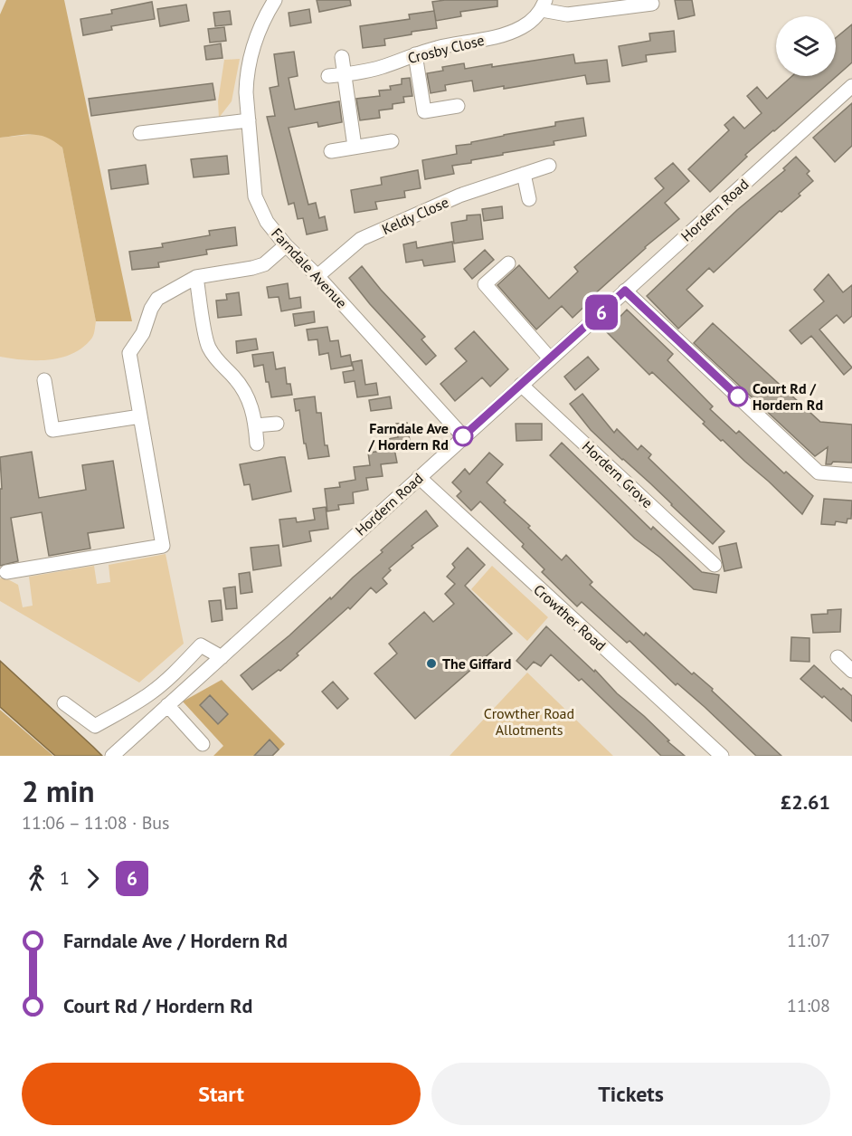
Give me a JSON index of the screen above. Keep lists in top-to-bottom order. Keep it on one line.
{"streets":{"street":["Crosby Close","Hordern Road","Keldy Close","Farndale Avenue","Hordern Grove","Crowther Road"]},"crossings":[["Hordern Road","Farndale Avenue"],["Hordern Road","Hordern Grove"],["Hordern Road","Crowther Road"],["Keldy Close","Farndale Avenue"]],"parks":["Crowther Road Allotments"],"places":["Court Rd / Hordern Rd","Farndale Ave / Hordern Rd","The Giffard"],"lines":["bus line 6"],"page":{"on_map":"6","heading":["2 min","11:06 – 11:08 · Bus","£2.61"],"legs":["1","6"],"list":[{"name":"Farndale Ave / Hordern Rd","value":"11:07"},{"name":"Court Rd / Hordern Rd","value":"11:08"}],"buttons":["Start","Tickets"]}}
